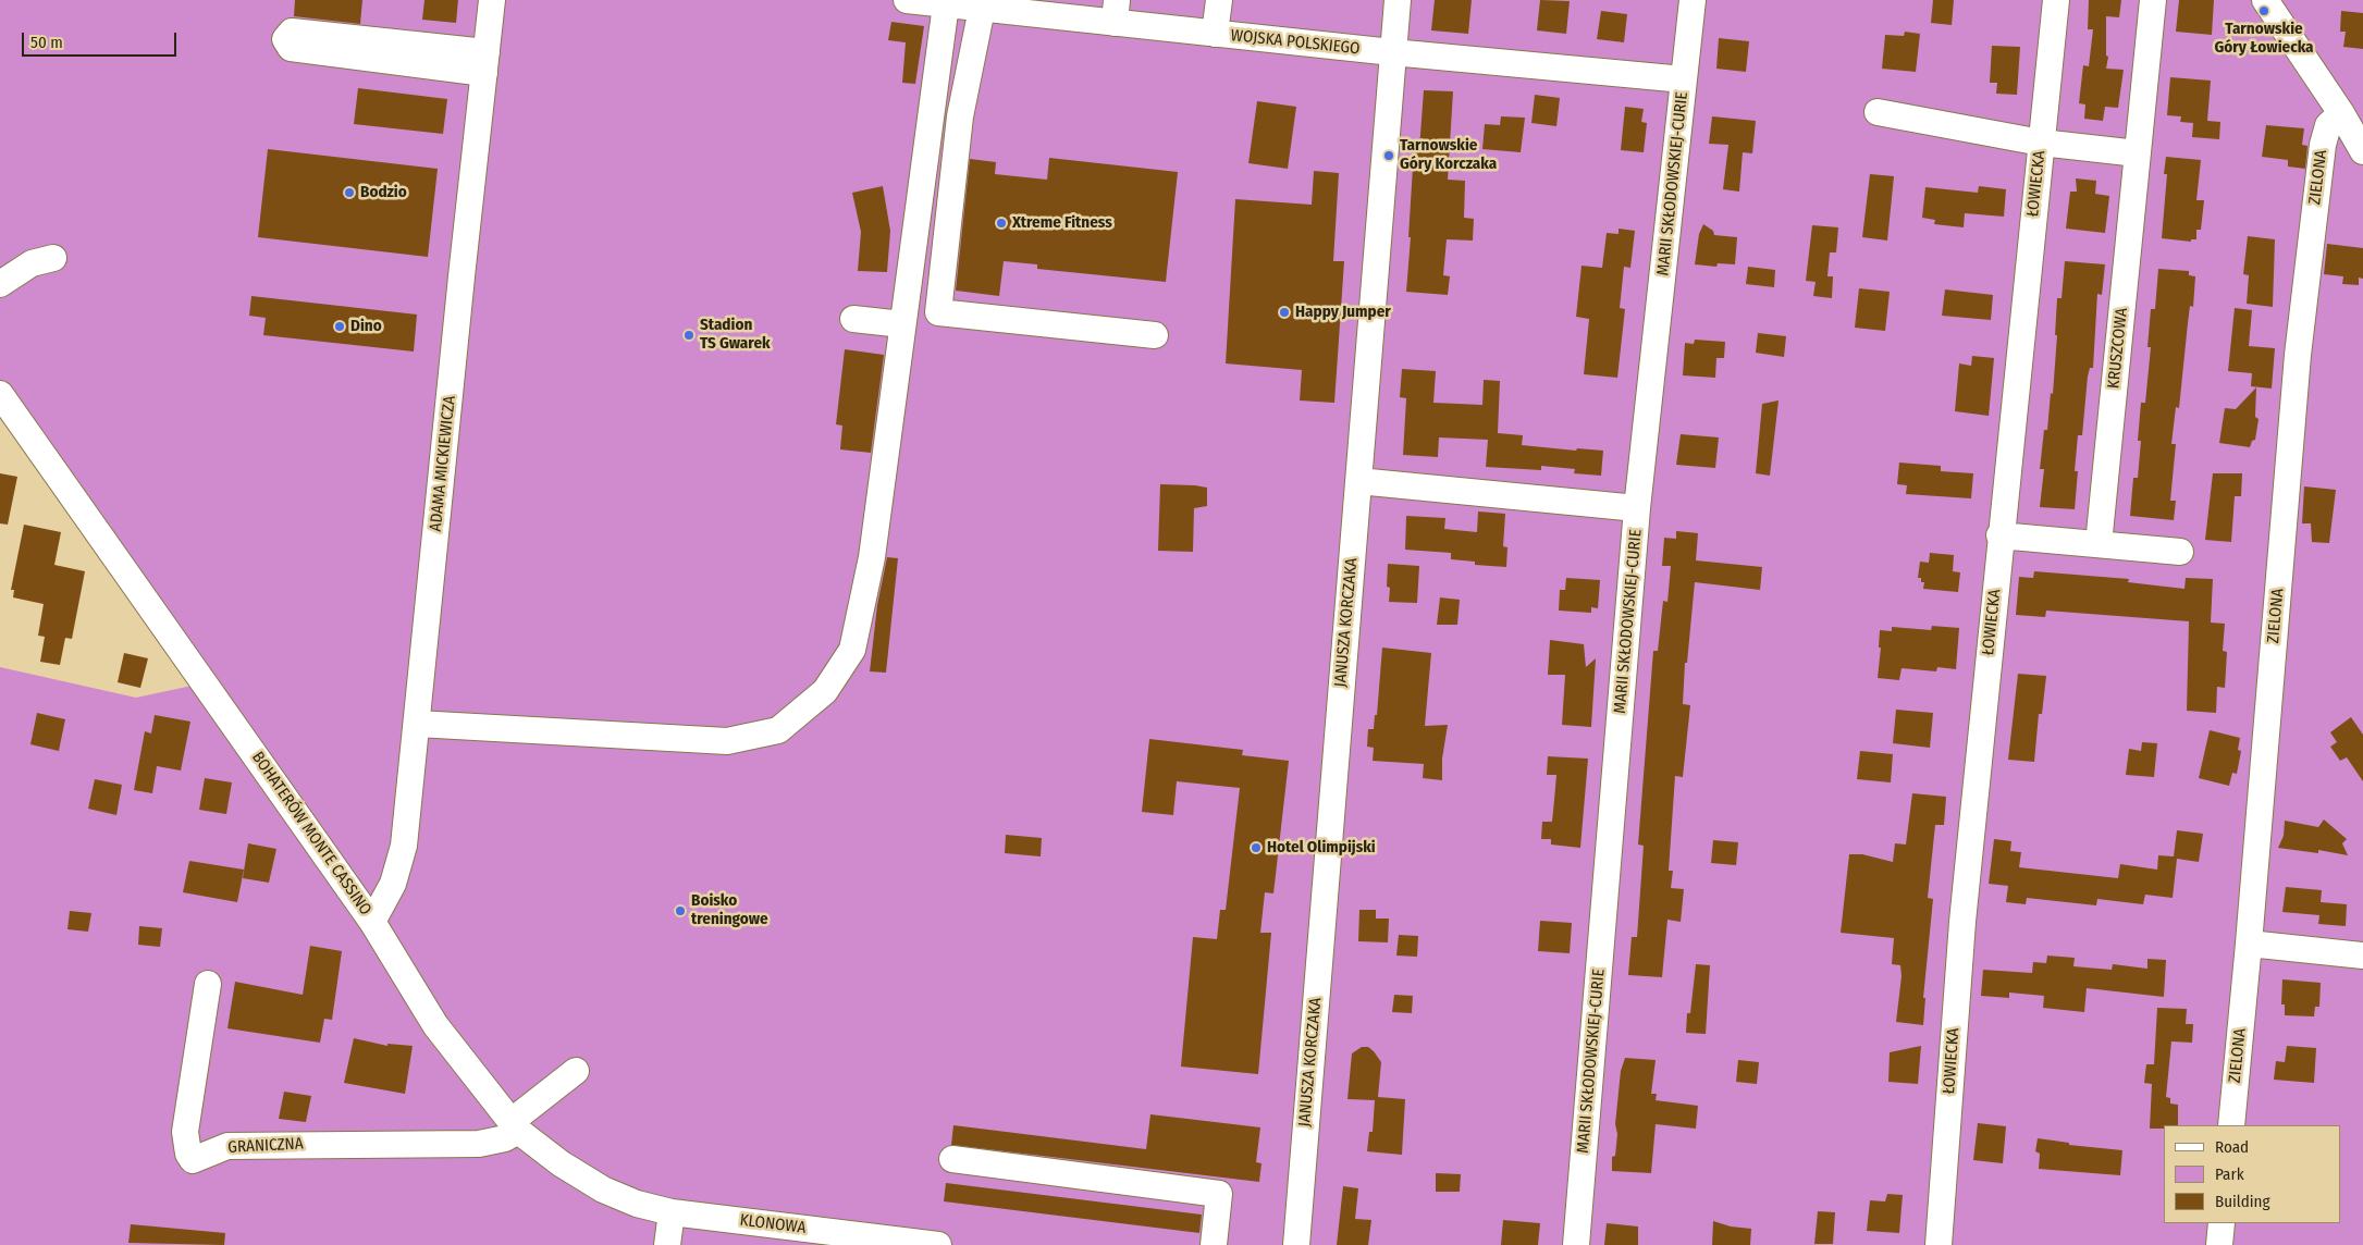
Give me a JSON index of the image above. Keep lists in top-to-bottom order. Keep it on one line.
{"streets":{"street":["WOJSKA POLSKIEGO","ZIELONA","MARII SKŁODOWSKIEJ-CURIE","ŁOWIECKA","KRUSZCOWA","ADAMA MICKIEWICZA","JANUSZA KORCZAKA","BOHATERÓW MONTE CASSINO","GRANICZNA","KLONOWA"]},"crossings":[["WOJSKA POLSKIEGO","MARII SKŁODOWSKIEJ-CURIE"],["WOJSKA POLSKIEGO","JANUSZA KORCZAKA"],["ADAMA MICKIEWICZA","BOHATERÓW MONTE CASSINO"],["BOHATERÓW MONTE CASSINO","GRANICZNA"],["BOHATERÓW MONTE CASSINO","KLONOWA"]],"places":["Tarnowskie Góry Łowiecka","Tarnowskie Góry Korczaka","Bodzio","Xtreme Fitness","Happy Jumper","Dino","Stadion TS Gwarek","Hotel Olimpijski","Boisko treningowe"],"legend":["Road","Park","Building"],"scale_bar":"50 m"}
